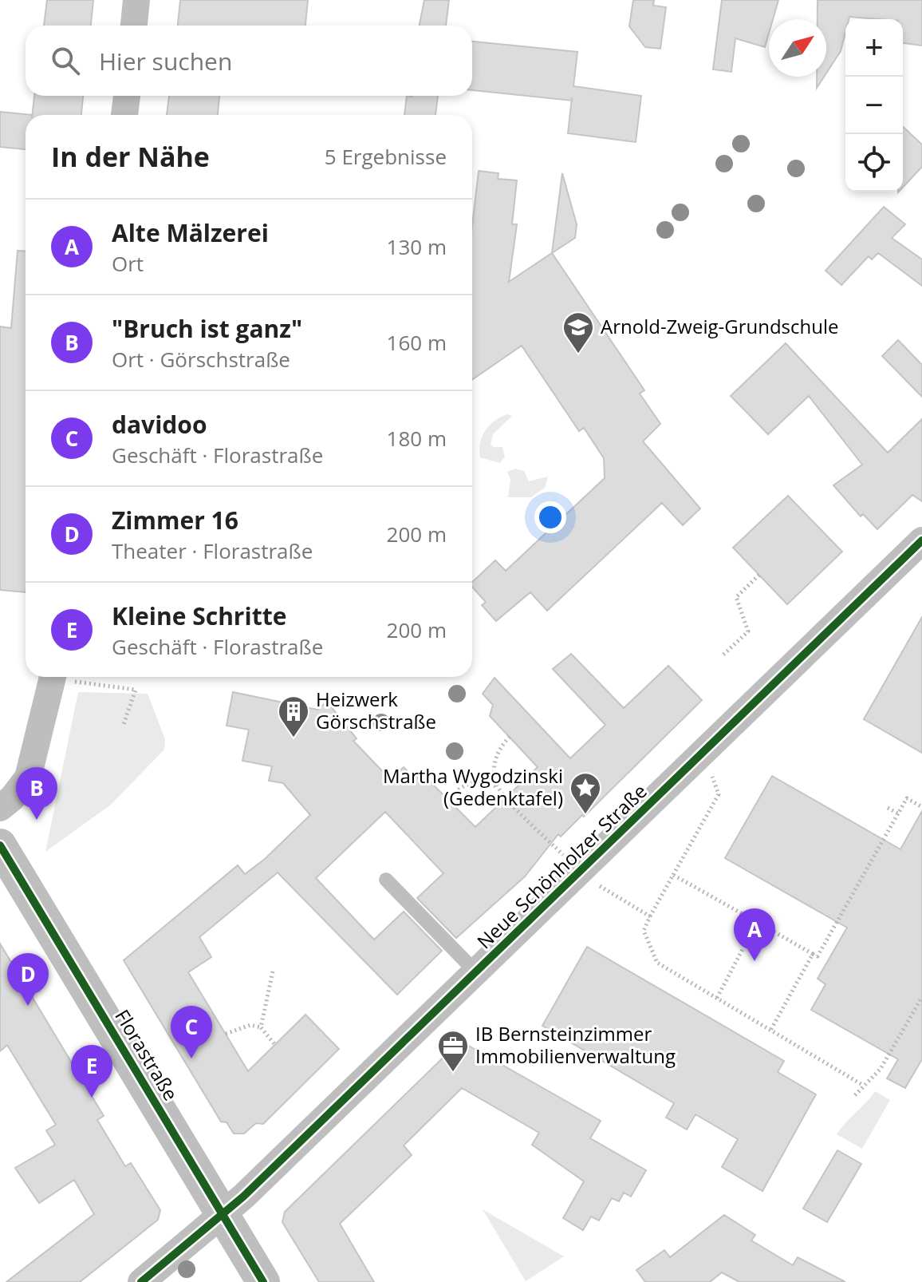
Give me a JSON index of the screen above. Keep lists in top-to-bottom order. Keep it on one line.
{"streets":{"street":["Neue Schönholzer Straße","Florastraße"]},"crossings":[["Neue Schönholzer Straße","Florastraße"]],"places":{"school or university":["Arnold-Zweig-Grundschule"],"building":["Heizwerk Görschstraße"],"place":["Martha Wygodzinski (Gedenktafel)"],"office":["IB Bernsteinzimmer Immobilienverwaltung"]},"north":"top right","page":{"map_buttons":["+","−"],"search":"Hier suchen","heading":["In der Nähe","5 Ergebnisse"],"list":[{"mark":"A","name":"Alte Mälzerei","note":"Ort","value":"130 m"},{"mark":"B","name":"\"Bruch ist ganz\"","note":"Ort · Görschstraße","value":"160 m"},{"mark":"C","name":"davidoo","note":"Geschäft · Florastraße","value":"180 m"},{"mark":"D","name":"Zimmer 16","note":"Theater · Florastraße","value":"200 m"},{"mark":"E","name":"Kleine Schritte","note":"Geschäft · Florastraße","value":"200 m"}],"pins":["B","A","D","C","E"]}}
